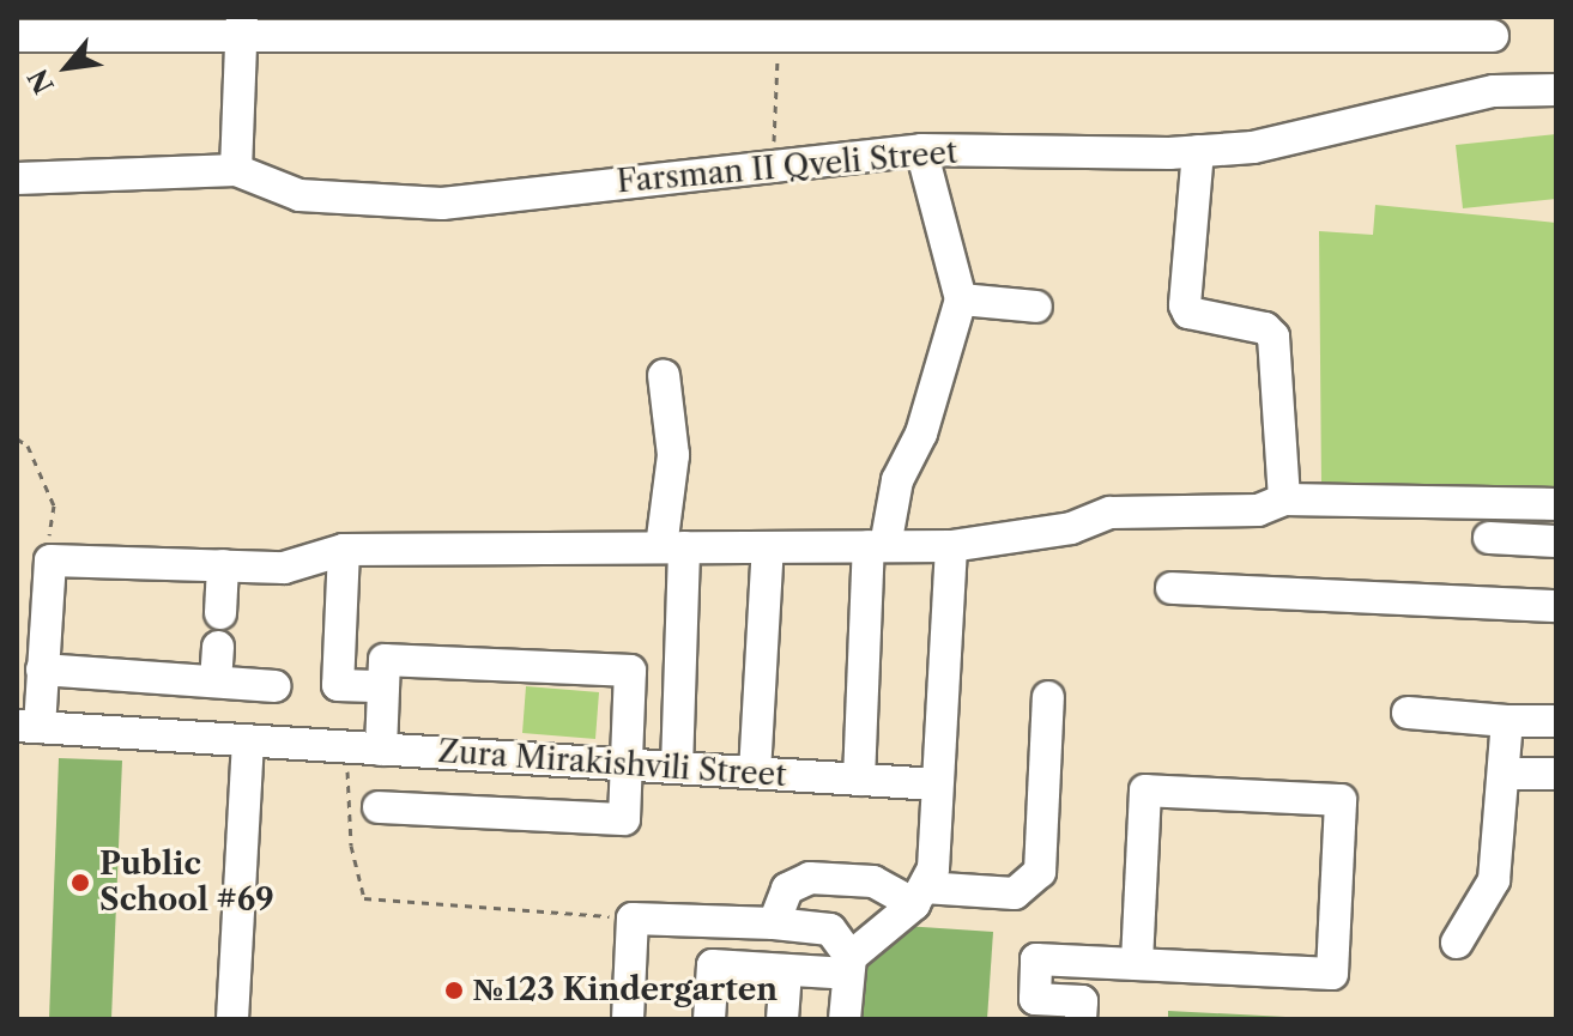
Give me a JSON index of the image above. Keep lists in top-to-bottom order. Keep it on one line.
{"streets":{"street":["Farsman II Qveli Street","Zura Mirakishvili Street"]},"places":["Public School #69","№123 Kindergarten"],"north":"bottom left"}
